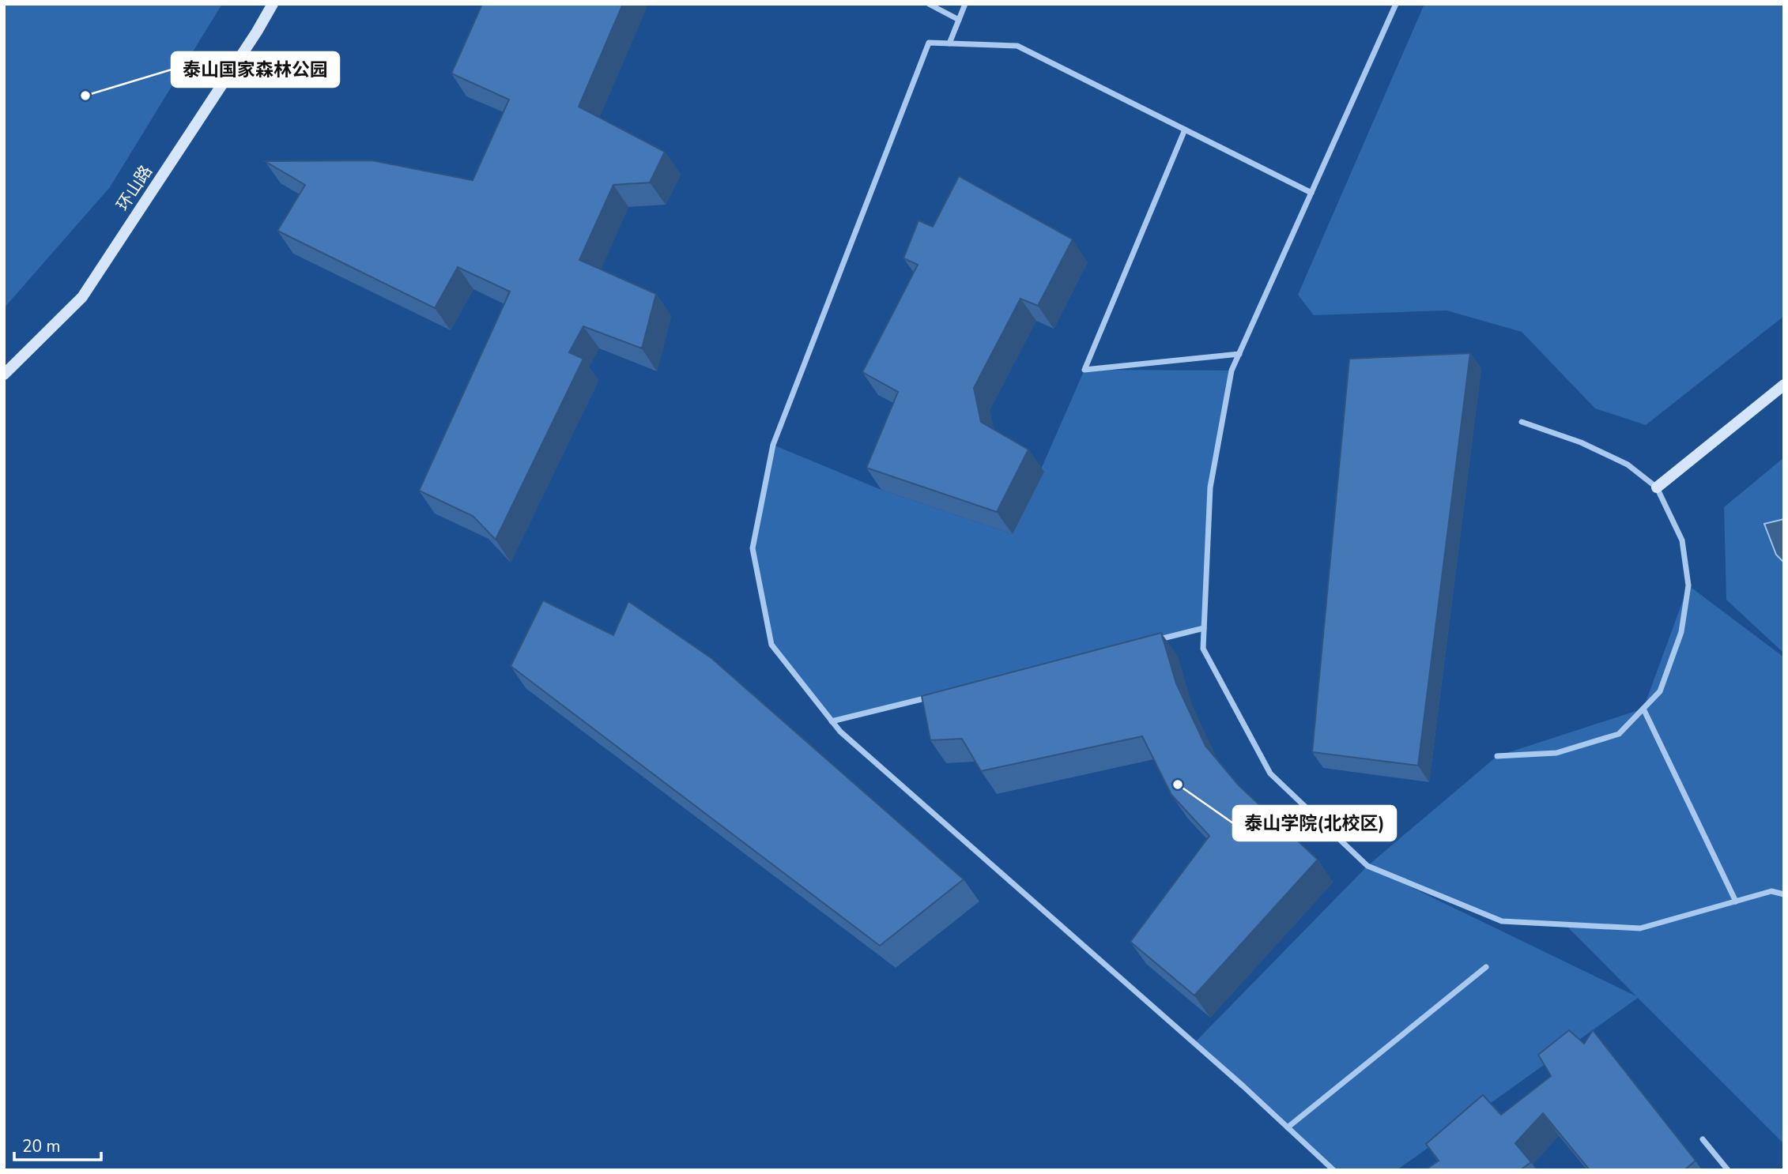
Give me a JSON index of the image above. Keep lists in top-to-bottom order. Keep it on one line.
{"streets":{"main road":["环山路"]},"places":["泰山国家森林公园","泰山学院(北校区)"],"scale_bar":"20 m"}
